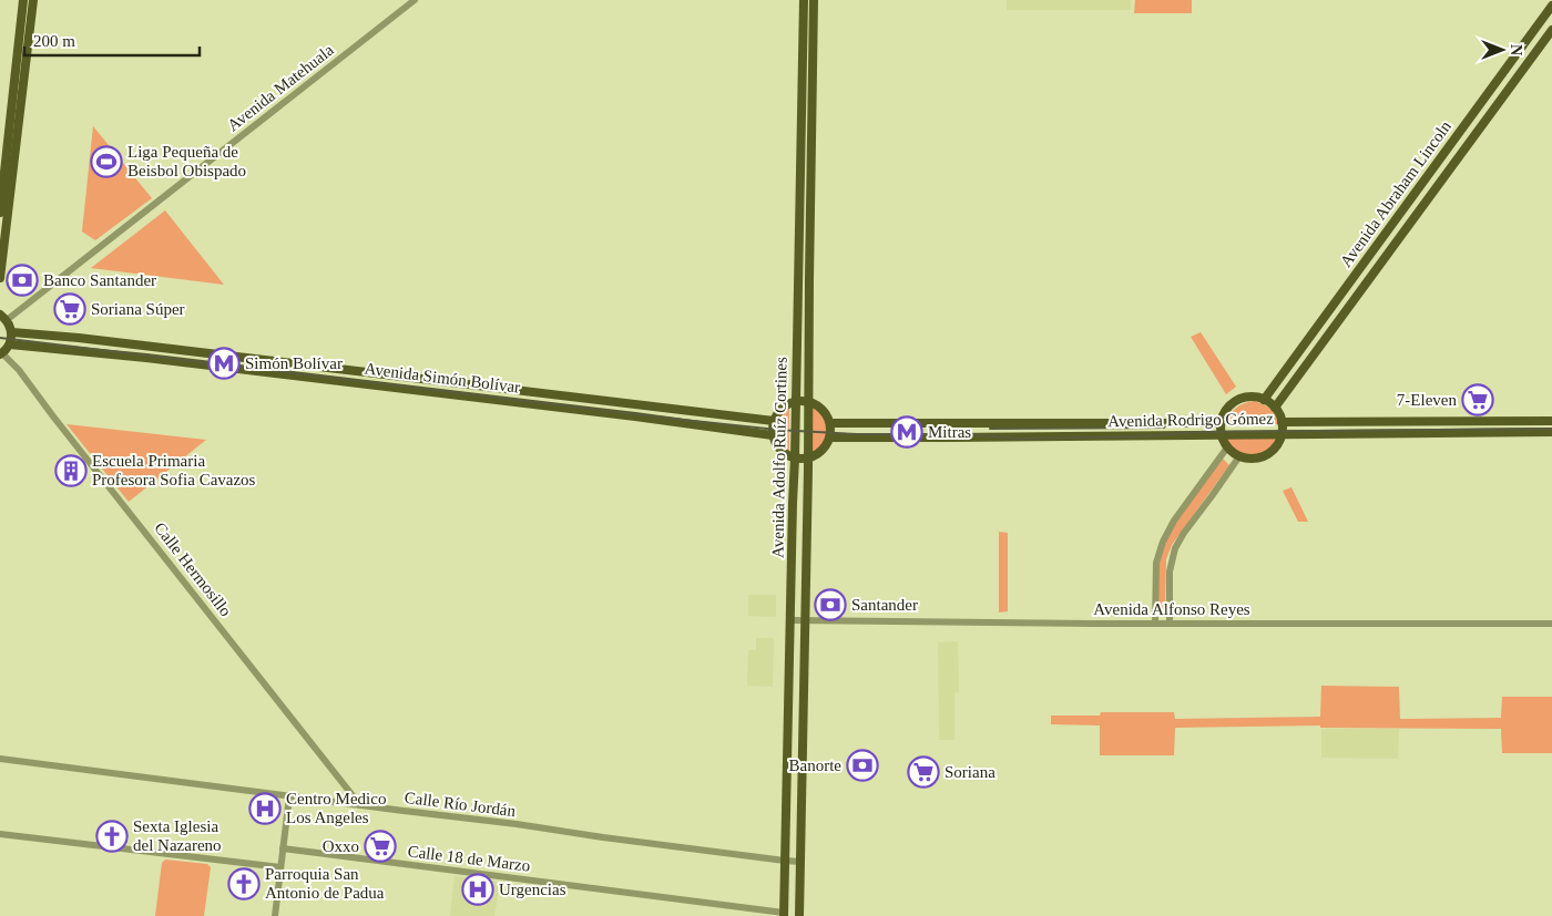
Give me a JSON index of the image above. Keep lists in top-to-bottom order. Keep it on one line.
{"streets":{"main road":["Avenida Abraham Lincoln","Avenida Simón Bolívar","Avenida Rodrigo Gómez","Avenida Adolfo Ruíz Cortines"],"street":["Avenida Matehuala","Calle Hermosillo","Avenida Alfonso Reyes","Calle Río Jordán","Calle 18 de Marzo"]},"crossings":[["Avenida Adolfo Ruíz Cortines","Avenida Alfonso Reyes"],["Avenida Adolfo Ruíz Cortines","Calle Río Jordán"],["Avenida Adolfo Ruíz Cortines","Calle 18 de Marzo"],["Calle Hermosillo","Calle Río Jordán"]],"places":{"sports":["Liga Pequeña de Beisbol Obispado"],"bank":["Banco Santander","Santander","Banorte"],"supermarket":["Soriana Súper","7-Eleven","Soriana","Oxxo"],"metro station":["Simón Bolívar","Mitras"],"building":["Escuela Primaria Profesora Sofia Cavazos"],"hospital":["Centro Medico Los Angeles","Urgencias"],"church":["Sexta Iglesia del Nazareno","Parroquia San Antonio de Padua"]},"scale_bar":"200 m","north":"right"}
